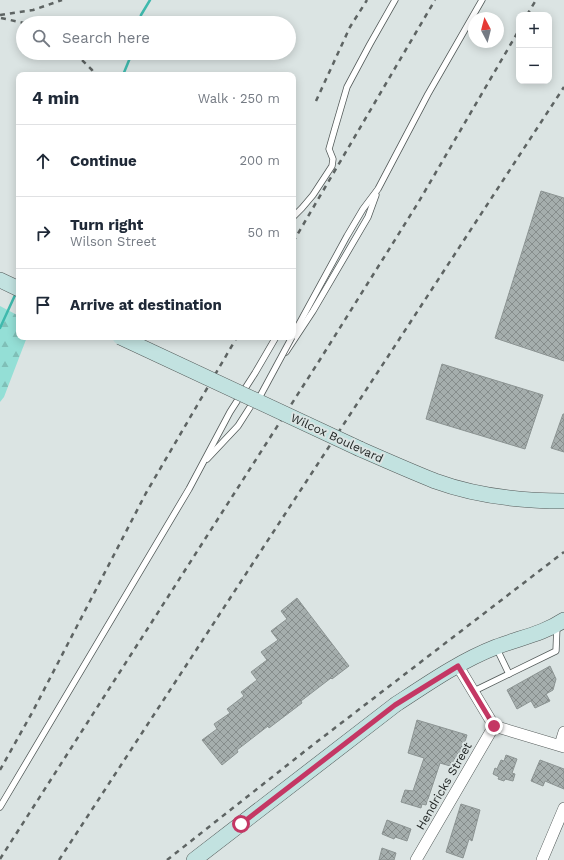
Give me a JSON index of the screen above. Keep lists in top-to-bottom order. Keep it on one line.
{"streets":{"main road":["Wilcox Boulevard"],"street":["Hendricks Street"]},"north":"top","page":{"map_buttons":["+","−"],"search":"Search here","heading":["4 min","Walk · 250 m"],"list":[["Continue","200 m"],["Turn right","Wilson Street","50 m"],"Arrive at destination"]}}
